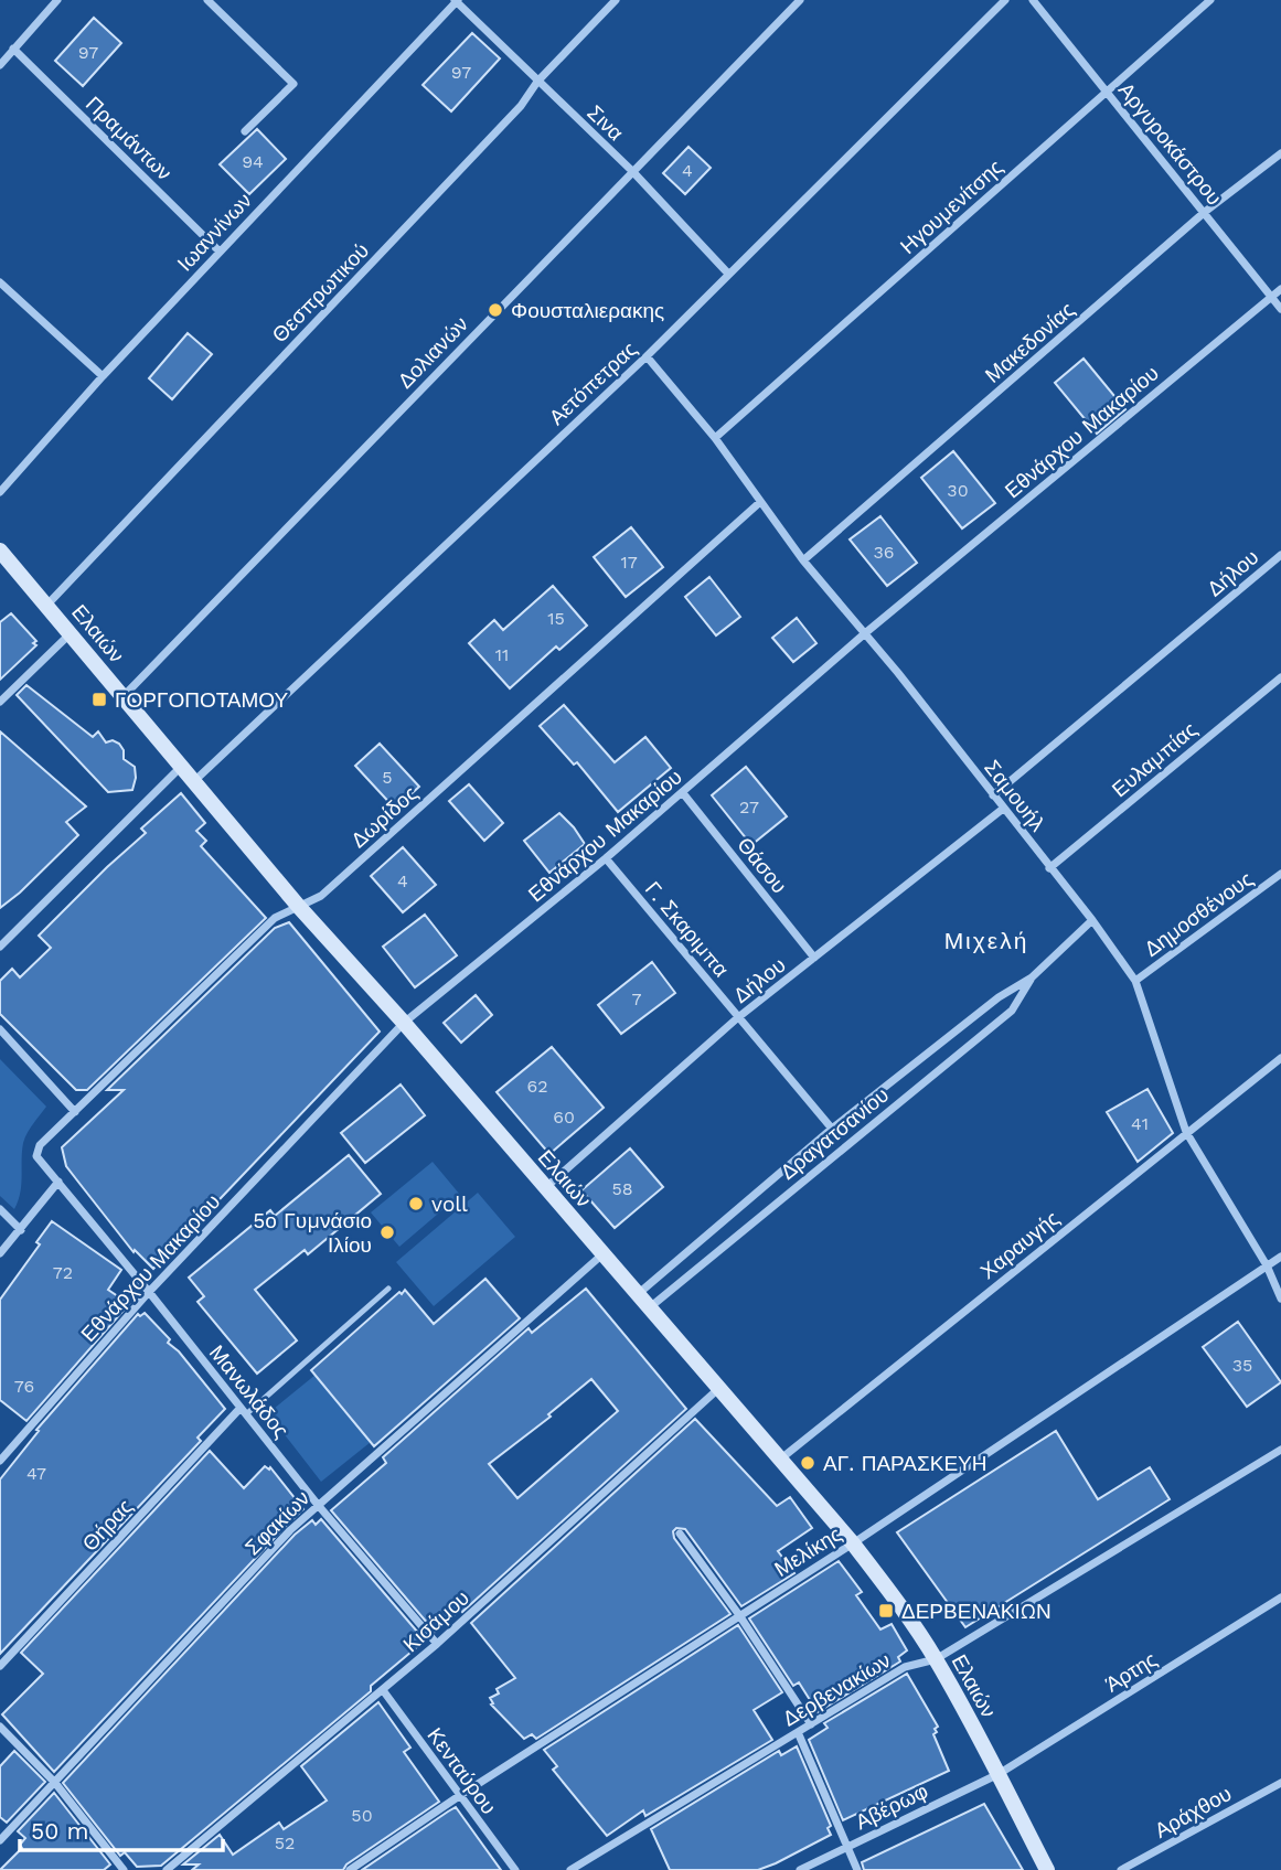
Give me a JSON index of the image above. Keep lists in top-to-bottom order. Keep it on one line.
{"streets":{"street":["Σινα","Πραμάντων","Αργυροκάστρου","Ηγουμενίτσης","Ιωαννίνων","Θεσπρωτικού","Μακεδονίας","Δολιανών","Αετόπετρας","Εθνάρχου Μακαρίου","Δήλου","Ελαιών","Ευλαμπίας","Σαμουήλ","Δωρίδος","Θάσου","Δημοσθένους","Γ. Σκαριμπα","Δραγατσανίου","Χαραυγής","Μανωλάδος","Σφακίων","Θήρας","Μελίκης","Κισάμου","Άρτης","Δερβενακίων","Κενταύρου","Αβέρωφ","Αράχθου"]},"crossings":[["Σινα","Ιωαννίνων"],["Σινα","Θεσπρωτικού"],["Σινα","Δολιανών"],["Σινα","Αετόπετρας"],["Πραμάντων","Ιωαννίνων"],["Αργυροκάστρου","Ηγουμενίτσης"],["Αργυροκάστρου","Μακεδονίας"],["Αργυροκάστρου","Εθνάρχου Μακαρίου"],["Ηγουμενίτσης","Σαμουήλ"],["Θεσπρωτικού","Ελαιών"],["Μακεδονίας","Σαμουήλ"],["Δολιανών","Ελαιών"],["Αετόπετρας","Ελαιών"],["Αετόπετρας","Σαμουήλ"],["Εθνάρχου Μακαρίου","Ελαιών"],["Εθνάρχου Μακαρίου","Σαμουήλ"],["Εθνάρχου Μακαρίου","Θάσου"],["Εθνάρχου Μακαρίου","Γ. Σκαριμπα"],["Εθνάρχου Μακαρίου","Μανωλάδος"],["Δήλου","Ελαιών"],["Δήλου","Σαμουήλ"],["Δήλου","Θάσου"],["Δήλου","Γ. Σκαριμπα"],["Ελαιών","Δωρίδος"],["Ελαιών","Δραγατσανίου"],["Ελαιών","Χαραυγής"],["Ελαιών","Σφακίων"],["Ελαιών","Μελίκης"],["Ελαιών","Κισάμου"],["Ελαιών","Άρτης"],["Ελαιών","Δερβενακίων"],["Ελαιών","Αβέρωφ"],["Ευλαμπίας","Σαμουήλ"],["Σαμουήλ","Δωρίδος"],["Σαμουήλ","Δημοσθένους"],["Σαμουήλ","Δραγατσανίου"],["Σαμουήλ","Χαραυγής"],["Σαμουήλ","Μελίκης"],["Δωρίδος","Μανωλάδος"],["Γ. Σκαριμπα","Δραγατσανίου"],["Μανωλάδος","Σφακίων"],["Μανωλάδος","Θήρας"],["Μανωλάδος","Κισάμου"],["Μελίκης","Κενταύρου"],["Κισάμου","Κενταύρου"],["Άρτης","Αβέρωφ"]],"districts":["Μιχελή"],"places":{"other":["Φουσταλιερακης","voll","5ο Γυμνάσιο Ιλίου","ΑΓ. ΠΑΡΑΣΚΕΥΗ"],"transit":["ΓΟΡΓΟΠΟΤΑΜΟΥ","ΔΕΡΒΕΝΑΚΙΩΝ"]},"house_numbers":["97","97","94","4","30","36","17","15","11","5","27","4","7","62","60","41","58","72","35","76","47","50","52"],"scale_bar":"50 m"}
